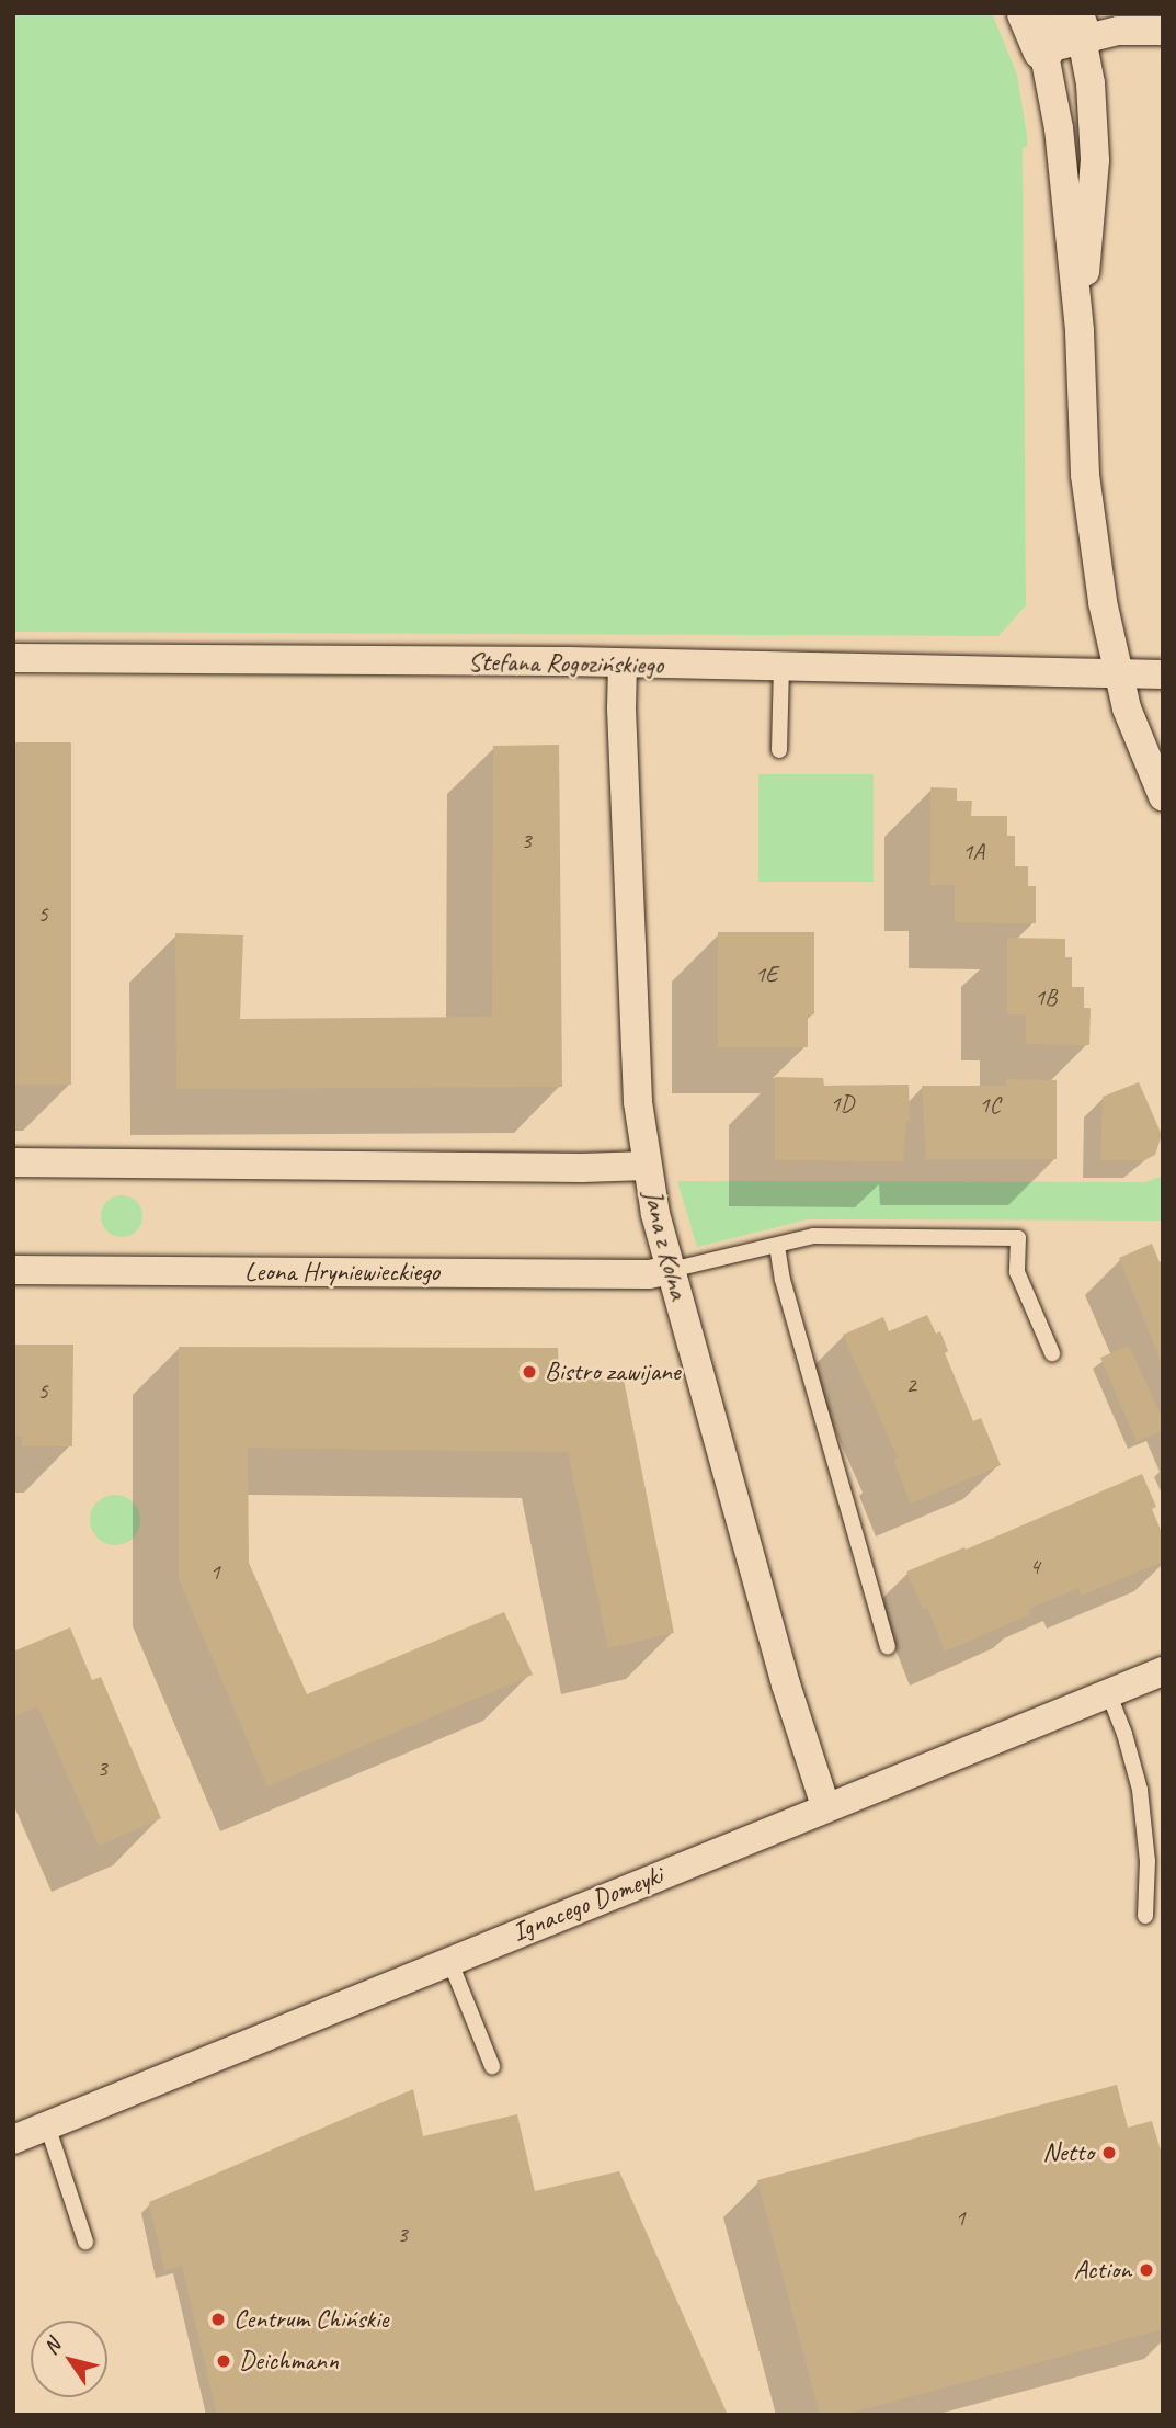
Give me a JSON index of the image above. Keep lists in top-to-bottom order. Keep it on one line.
{"streets":{"street":["Stefana Rogozińskiego","Jana z Kolna","Leona Hryniewieckiego","Ignacego Domeyki"]},"crossings":[["Stefana Rogozińskiego","Jana z Kolna"],["Jana z Kolna","Leona Hryniewieckiego"],["Jana z Kolna","Ignacego Domeyki"]],"places":["Bistro zawijane","Netto","Action","Centrum Chińskie","Deichmann"],"house_numbers":["3","1A","5","1E","1B","1D","1C","2","5","4","1","3","1","3"],"north":"top left"}
